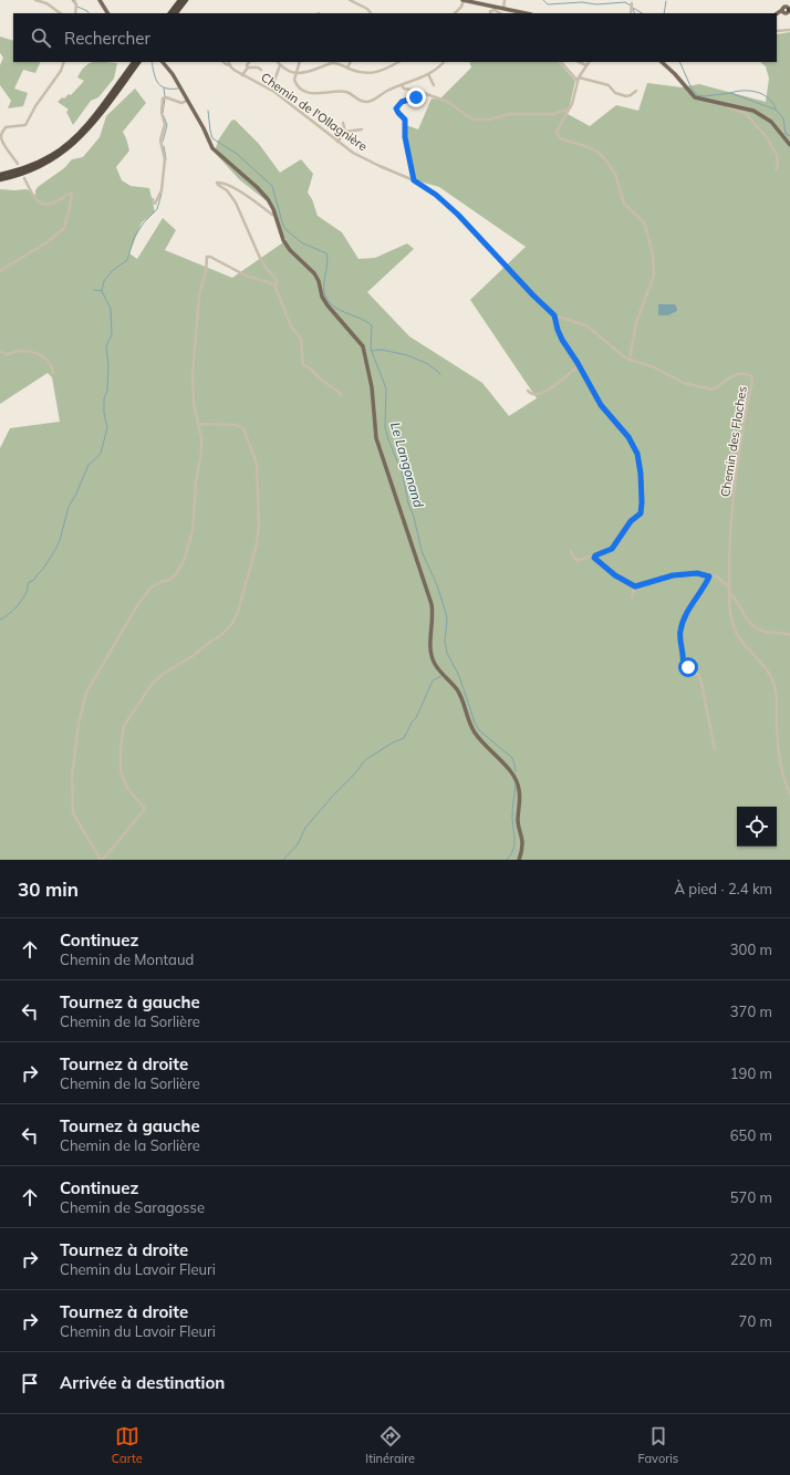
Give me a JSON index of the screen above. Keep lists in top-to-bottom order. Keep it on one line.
{"streets":{"street":["Chemin de l'Ollagnière","Chemin des Flaches"]},"crossings":[["Chemin de l'Ollagnière","Chemin des Flaches"]],"water":["Le Langonand"],"page":{"search":"Rechercher","heading":["30 min","À pied · 2.4 km"],"list":[["Continuez","Chemin de Montaud","300 m"],["Tournez à gauche","Chemin de la Sorlière","370 m"],["Tournez à droite","Chemin de la Sorlière","190 m"],["Tournez à gauche","Chemin de la Sorlière","650 m"],["Continuez","Chemin de Saragosse","570 m"],["Tournez à droite","Chemin du Lavoir Fleuri","220 m"],["Tournez à droite","Chemin du Lavoir Fleuri","70 m"],"Arrivée à destination"],"nav":["Carte","Itinéraire","Favoris"]}}
